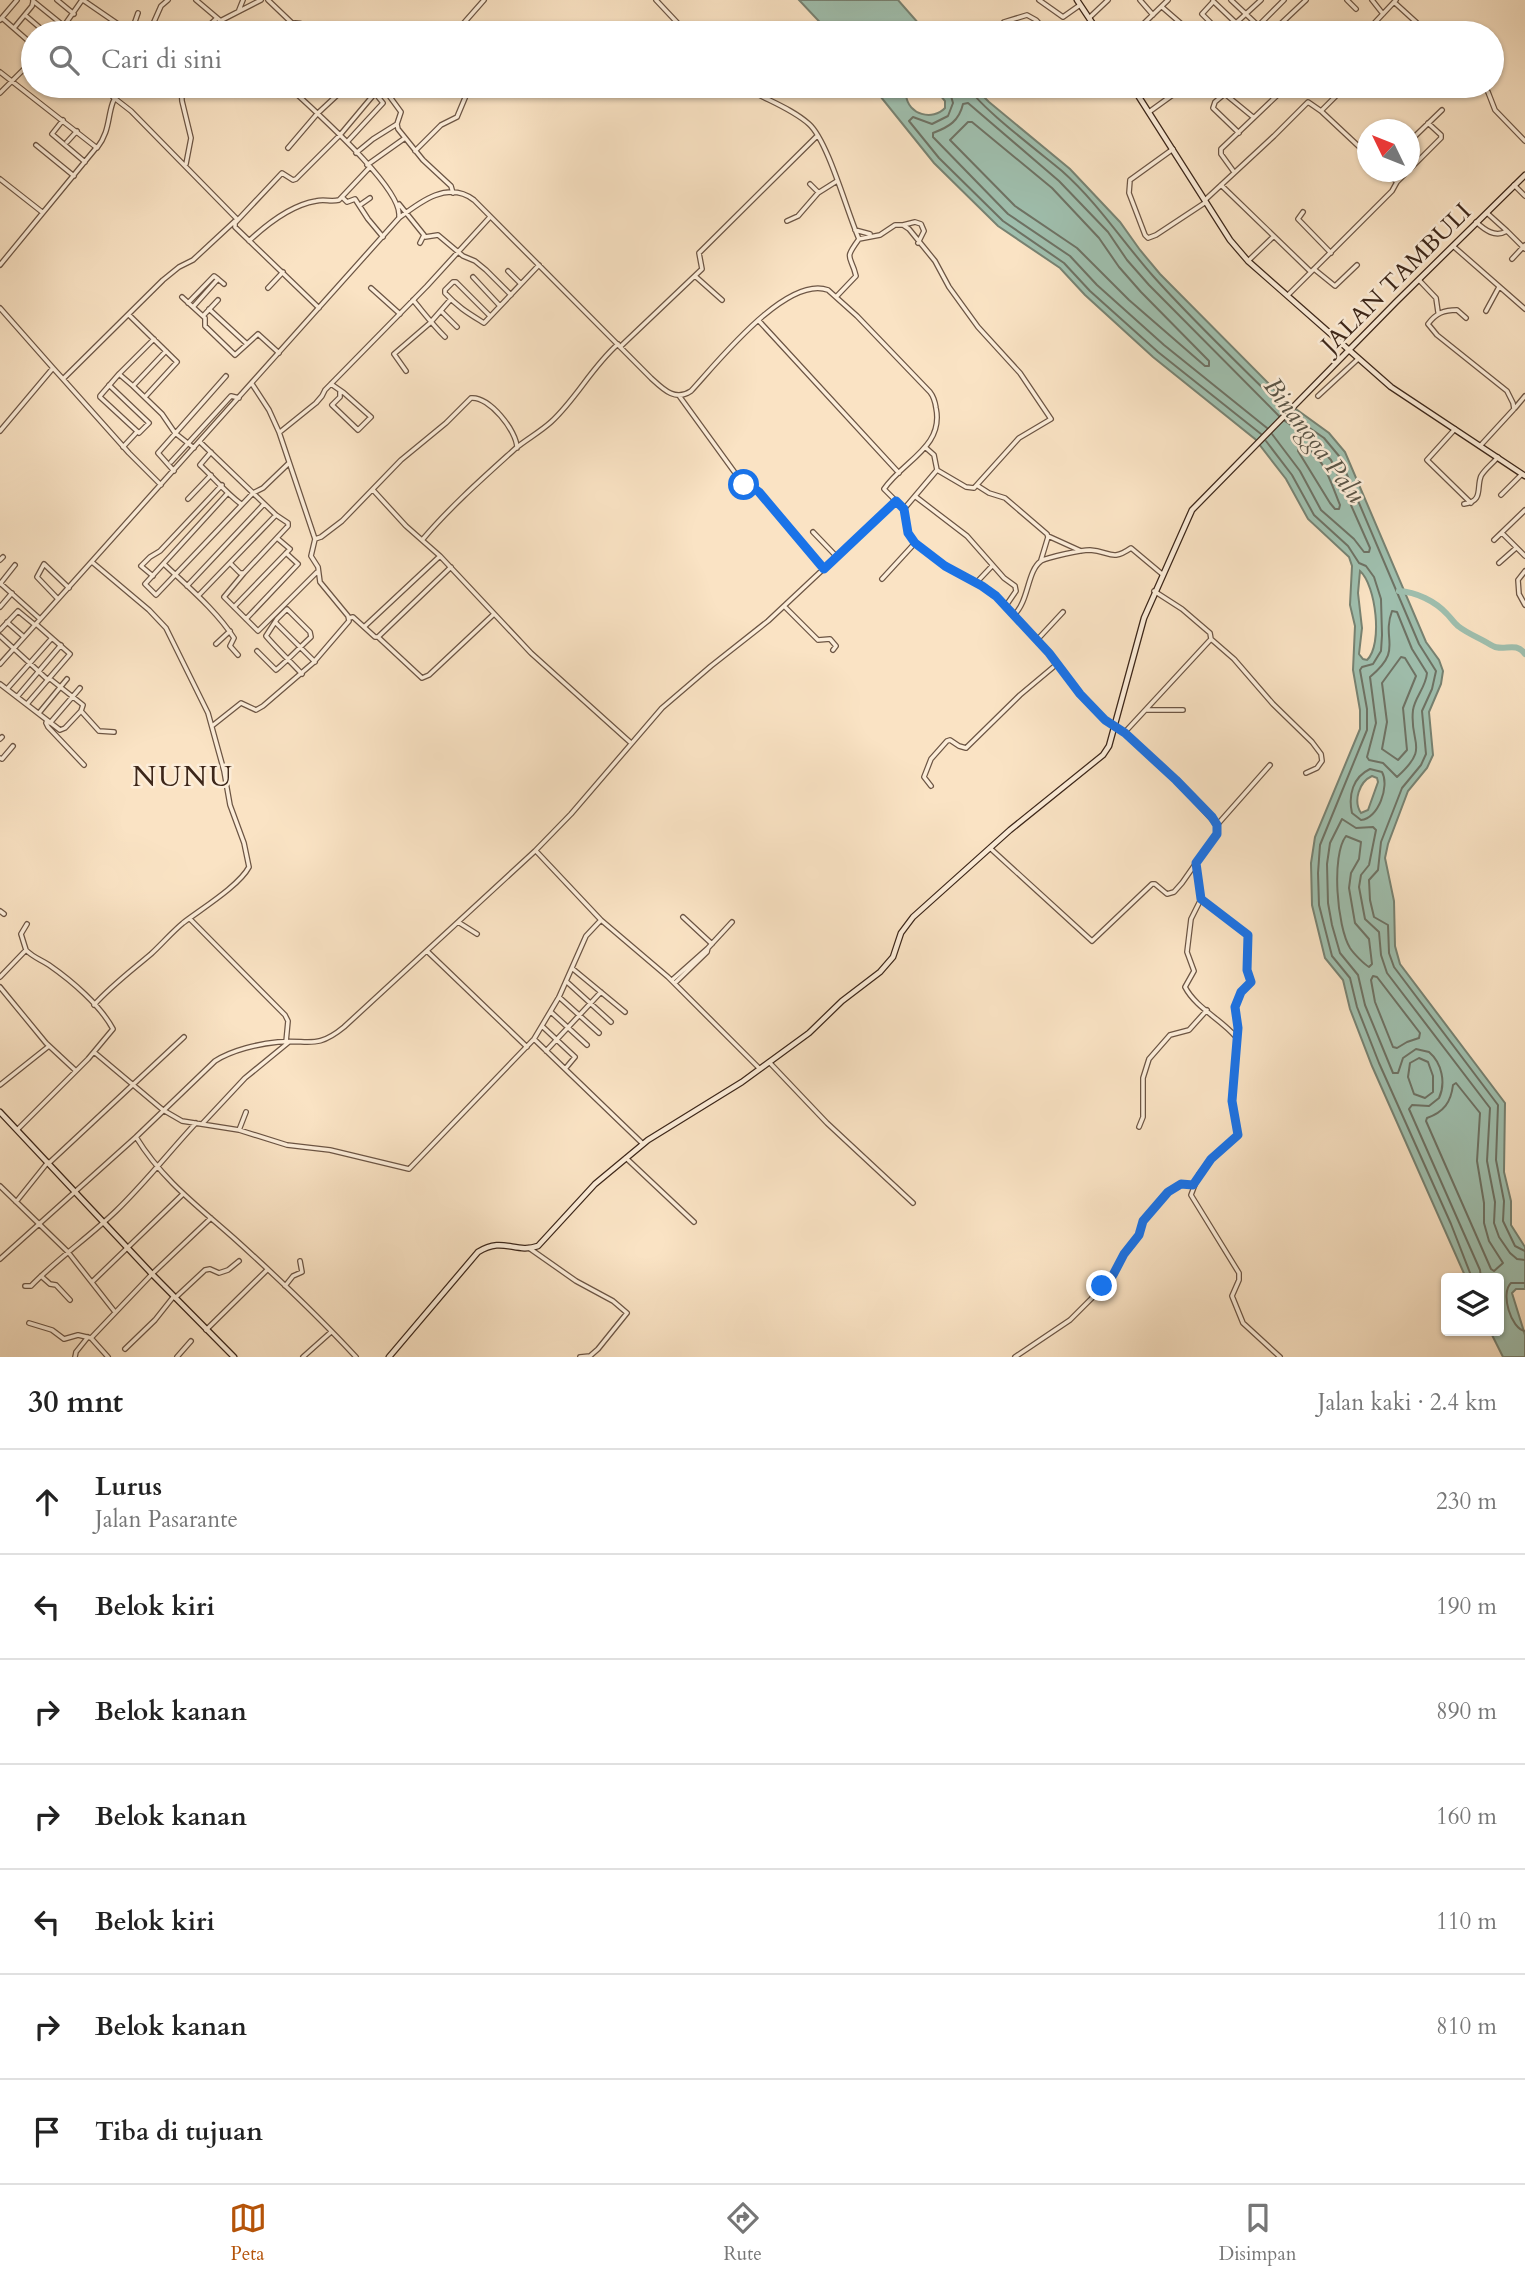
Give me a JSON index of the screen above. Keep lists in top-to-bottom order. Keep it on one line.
{"streets":{"street":["JALAN TAMBULI"]},"districts":["NUNU"],"water":["Binangga Palu"],"north":"top left","page":{"search":"Cari di sini","heading":["30 mnt","Jalan kaki · 2.4 km"],"list":[["Lurus","Jalan Pasarante","230 m"],["Belok kiri","190 m"],["Belok kanan","890 m"],["Belok kanan","160 m"],["Belok kiri","110 m"],["Belok kanan","810 m"],"Tiba di tujuan"],"nav":["Peta","Rute","Disimpan"]}}
